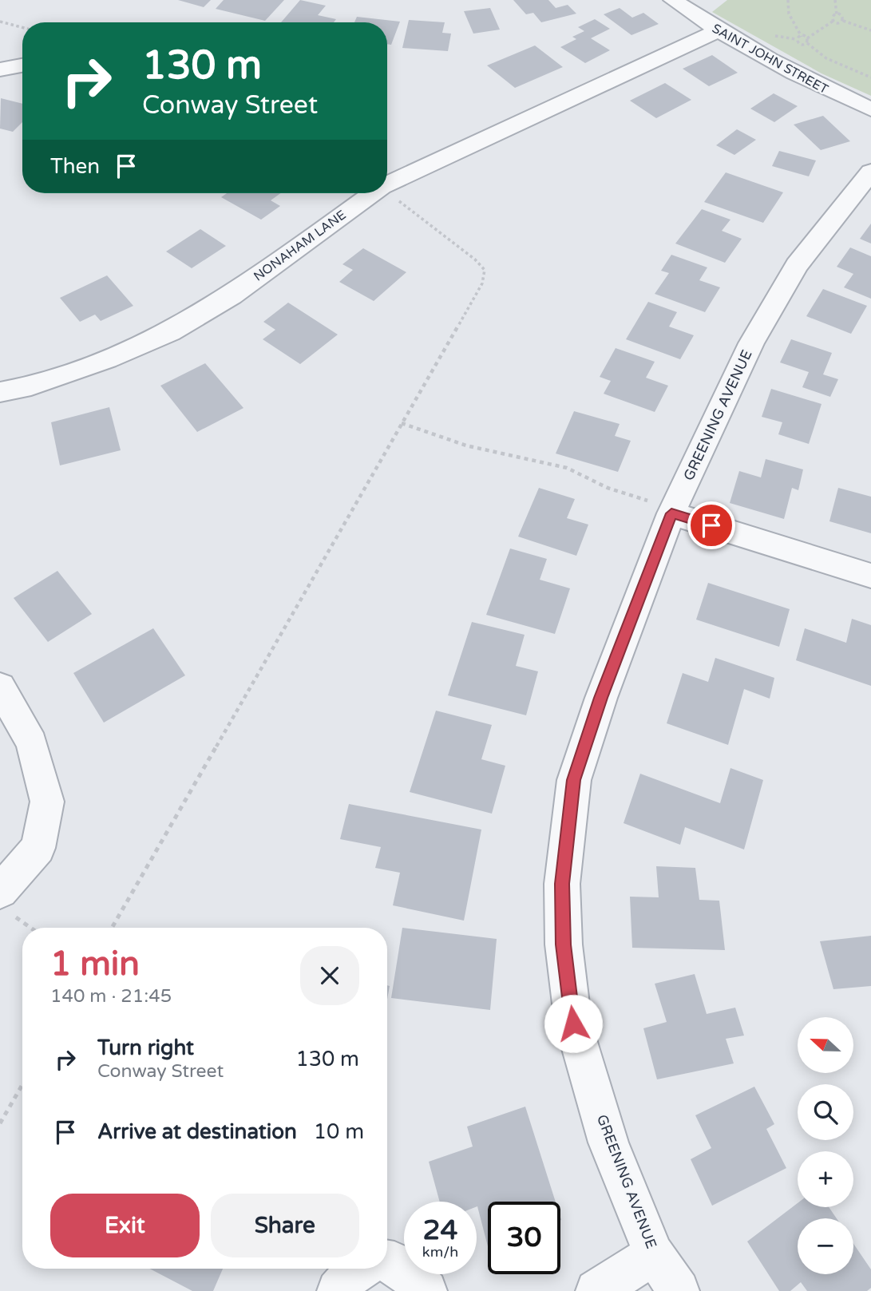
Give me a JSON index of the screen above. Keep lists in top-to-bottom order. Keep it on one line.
{"streets":{"street":["SAINT JOHN STREET","NONAHAM LANE","GREENING AVENUE"]},"crossings":[["SAINT JOHN STREET","NONAHAM LANE"]],"north":"left","page":{"turn":["130 m","Conway Street"],"then":"Then","heading":["1 min","140 m · 21:45"],"map_buttons":["+","−"],"list":[{"name":"Turn right","note":"Conway Street","value":"130 m"},{"name":"Arrive at destination","value":"10 m"}],"buttons":["Exit","Share"],"speed":"24 km/h","limit":"30"}}
